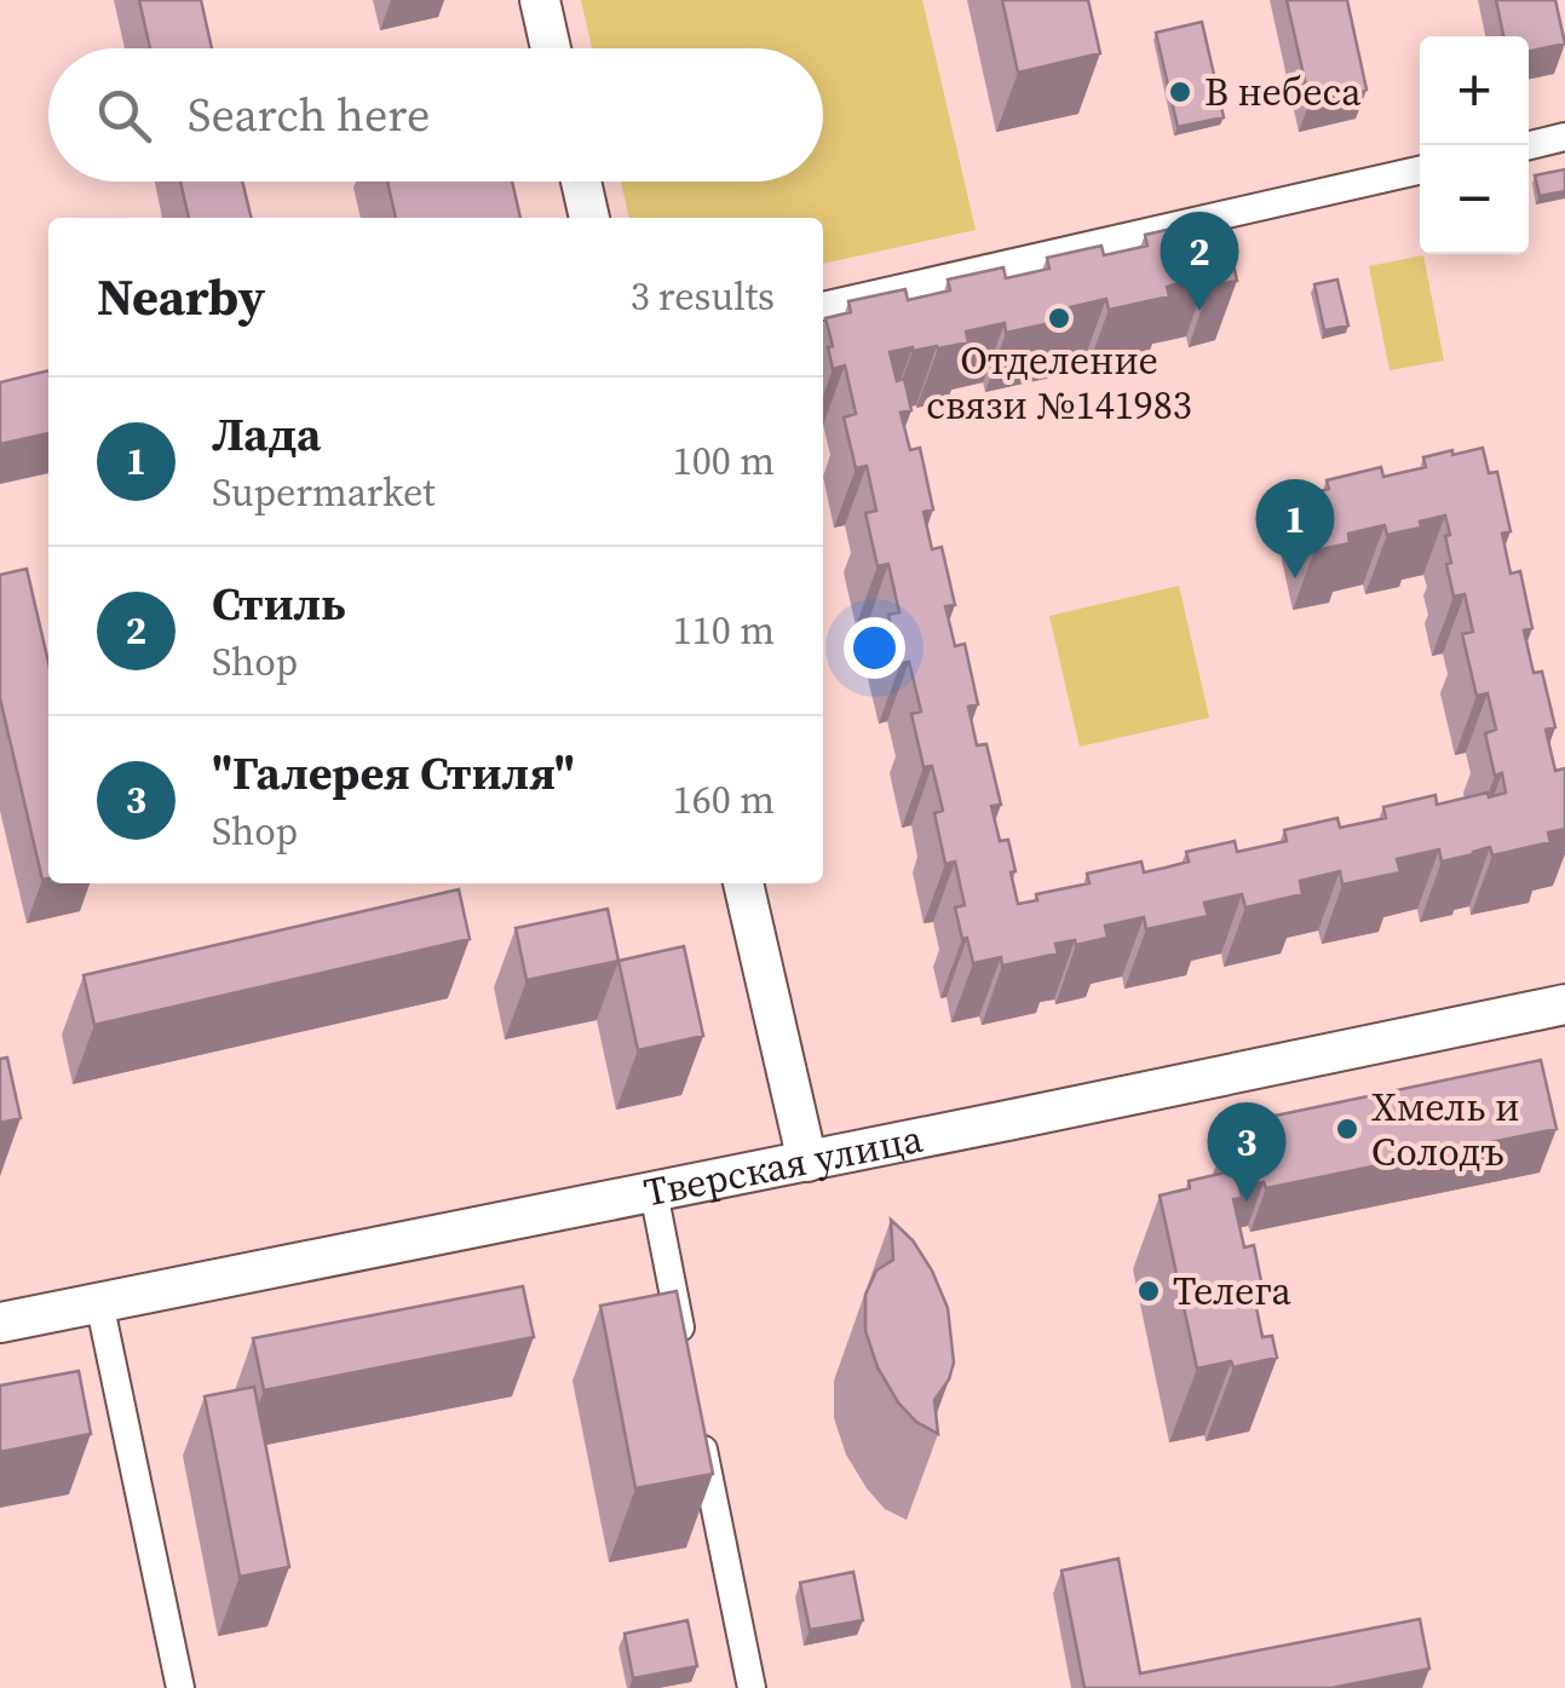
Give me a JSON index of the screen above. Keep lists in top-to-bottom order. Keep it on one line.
{"streets":{"main road":["Тверская улица"]},"places":["В небеса","Отделение связи №141983","Хмель и Солодъ","Телега"],"page":{"map_buttons":["+","−"],"search":"Search here","pins":["2","1","3"],"heading":["Nearby","3 results"],"list":[{"mark":"1","name":"Лада","note":"Supermarket","value":"100 m"},{"mark":"2","name":"Стиль","note":"Shop","value":"110 m"},{"mark":"3","name":"\"Галерея Стиля\"","note":"Shop","value":"160 m"}]}}
